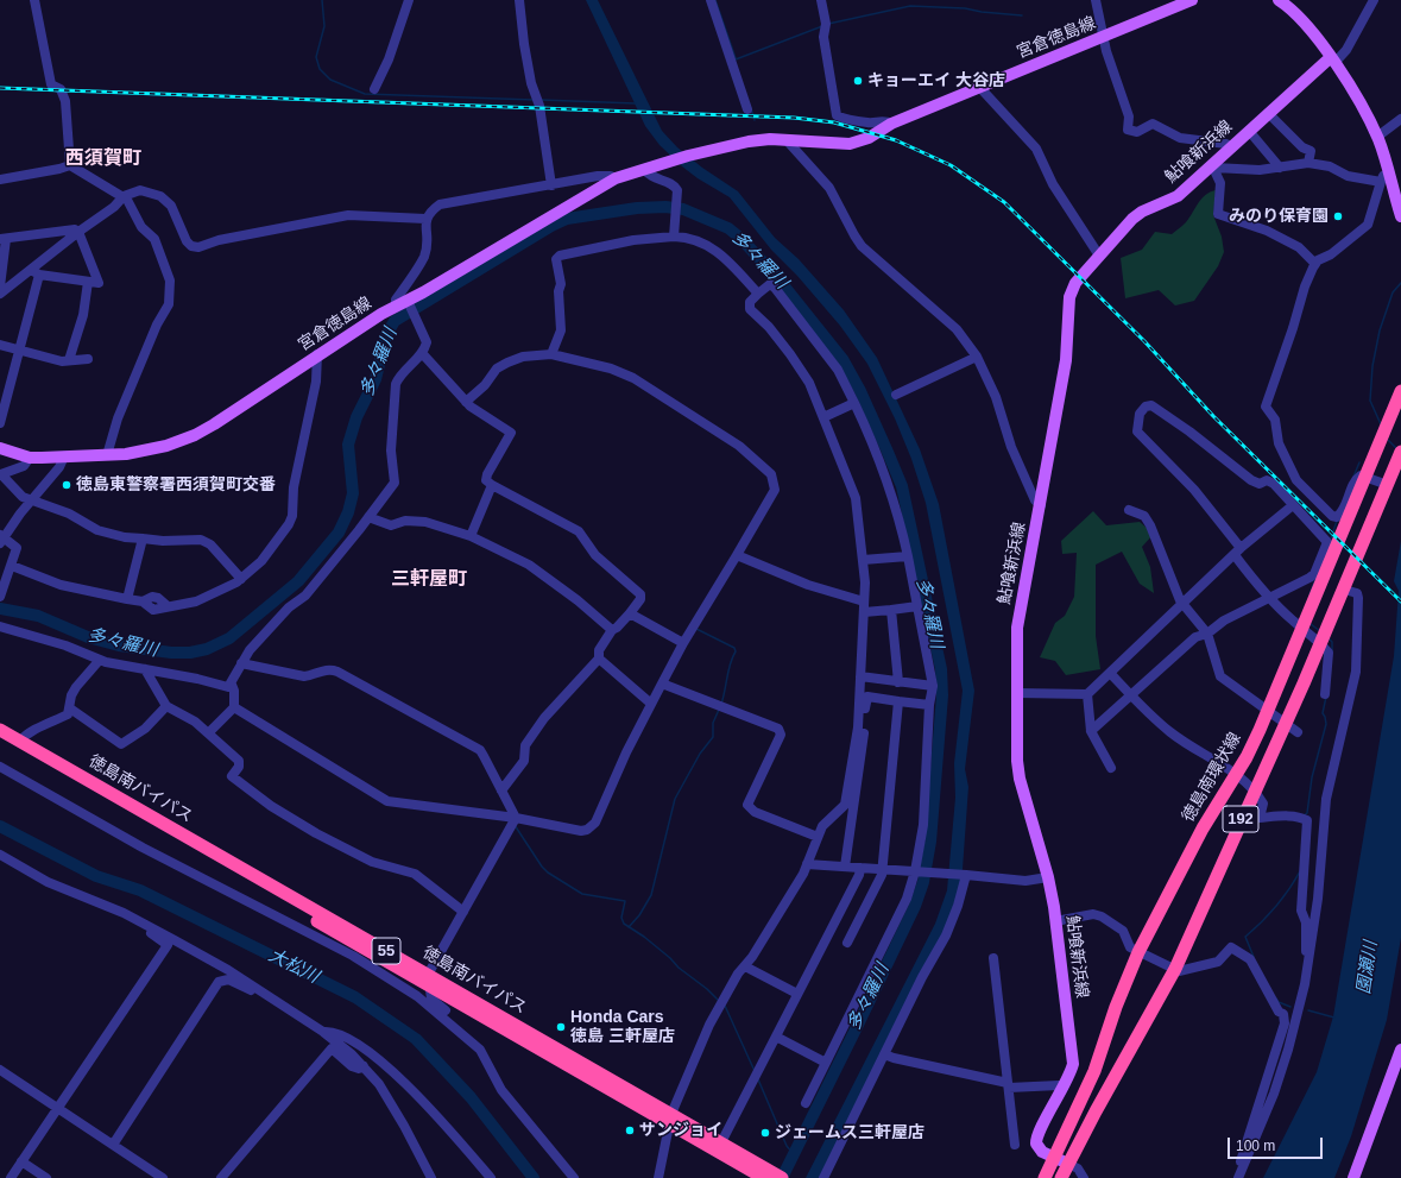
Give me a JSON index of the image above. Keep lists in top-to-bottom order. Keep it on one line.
{"streets":{"highway":["徳島南環状線","徳島南バイパス","192","55"],"main road":["宮倉徳島線","鮎喰新浜線"]},"crossings":[["鮎喰新浜線","徳島南環状線"],["鮎喰新浜線","192"]],"districts":["西須賀町","三軒屋町"],"water":["多々羅川","大松川","園瀬川"],"places":["キョーエイ 大谷店","みのり保育園","徳島東警察署西須賀町交番","Honda Cars 徳島 三軒屋店","サンジョイ","ジェームス三軒屋店"],"scale_bar":"100 m"}
